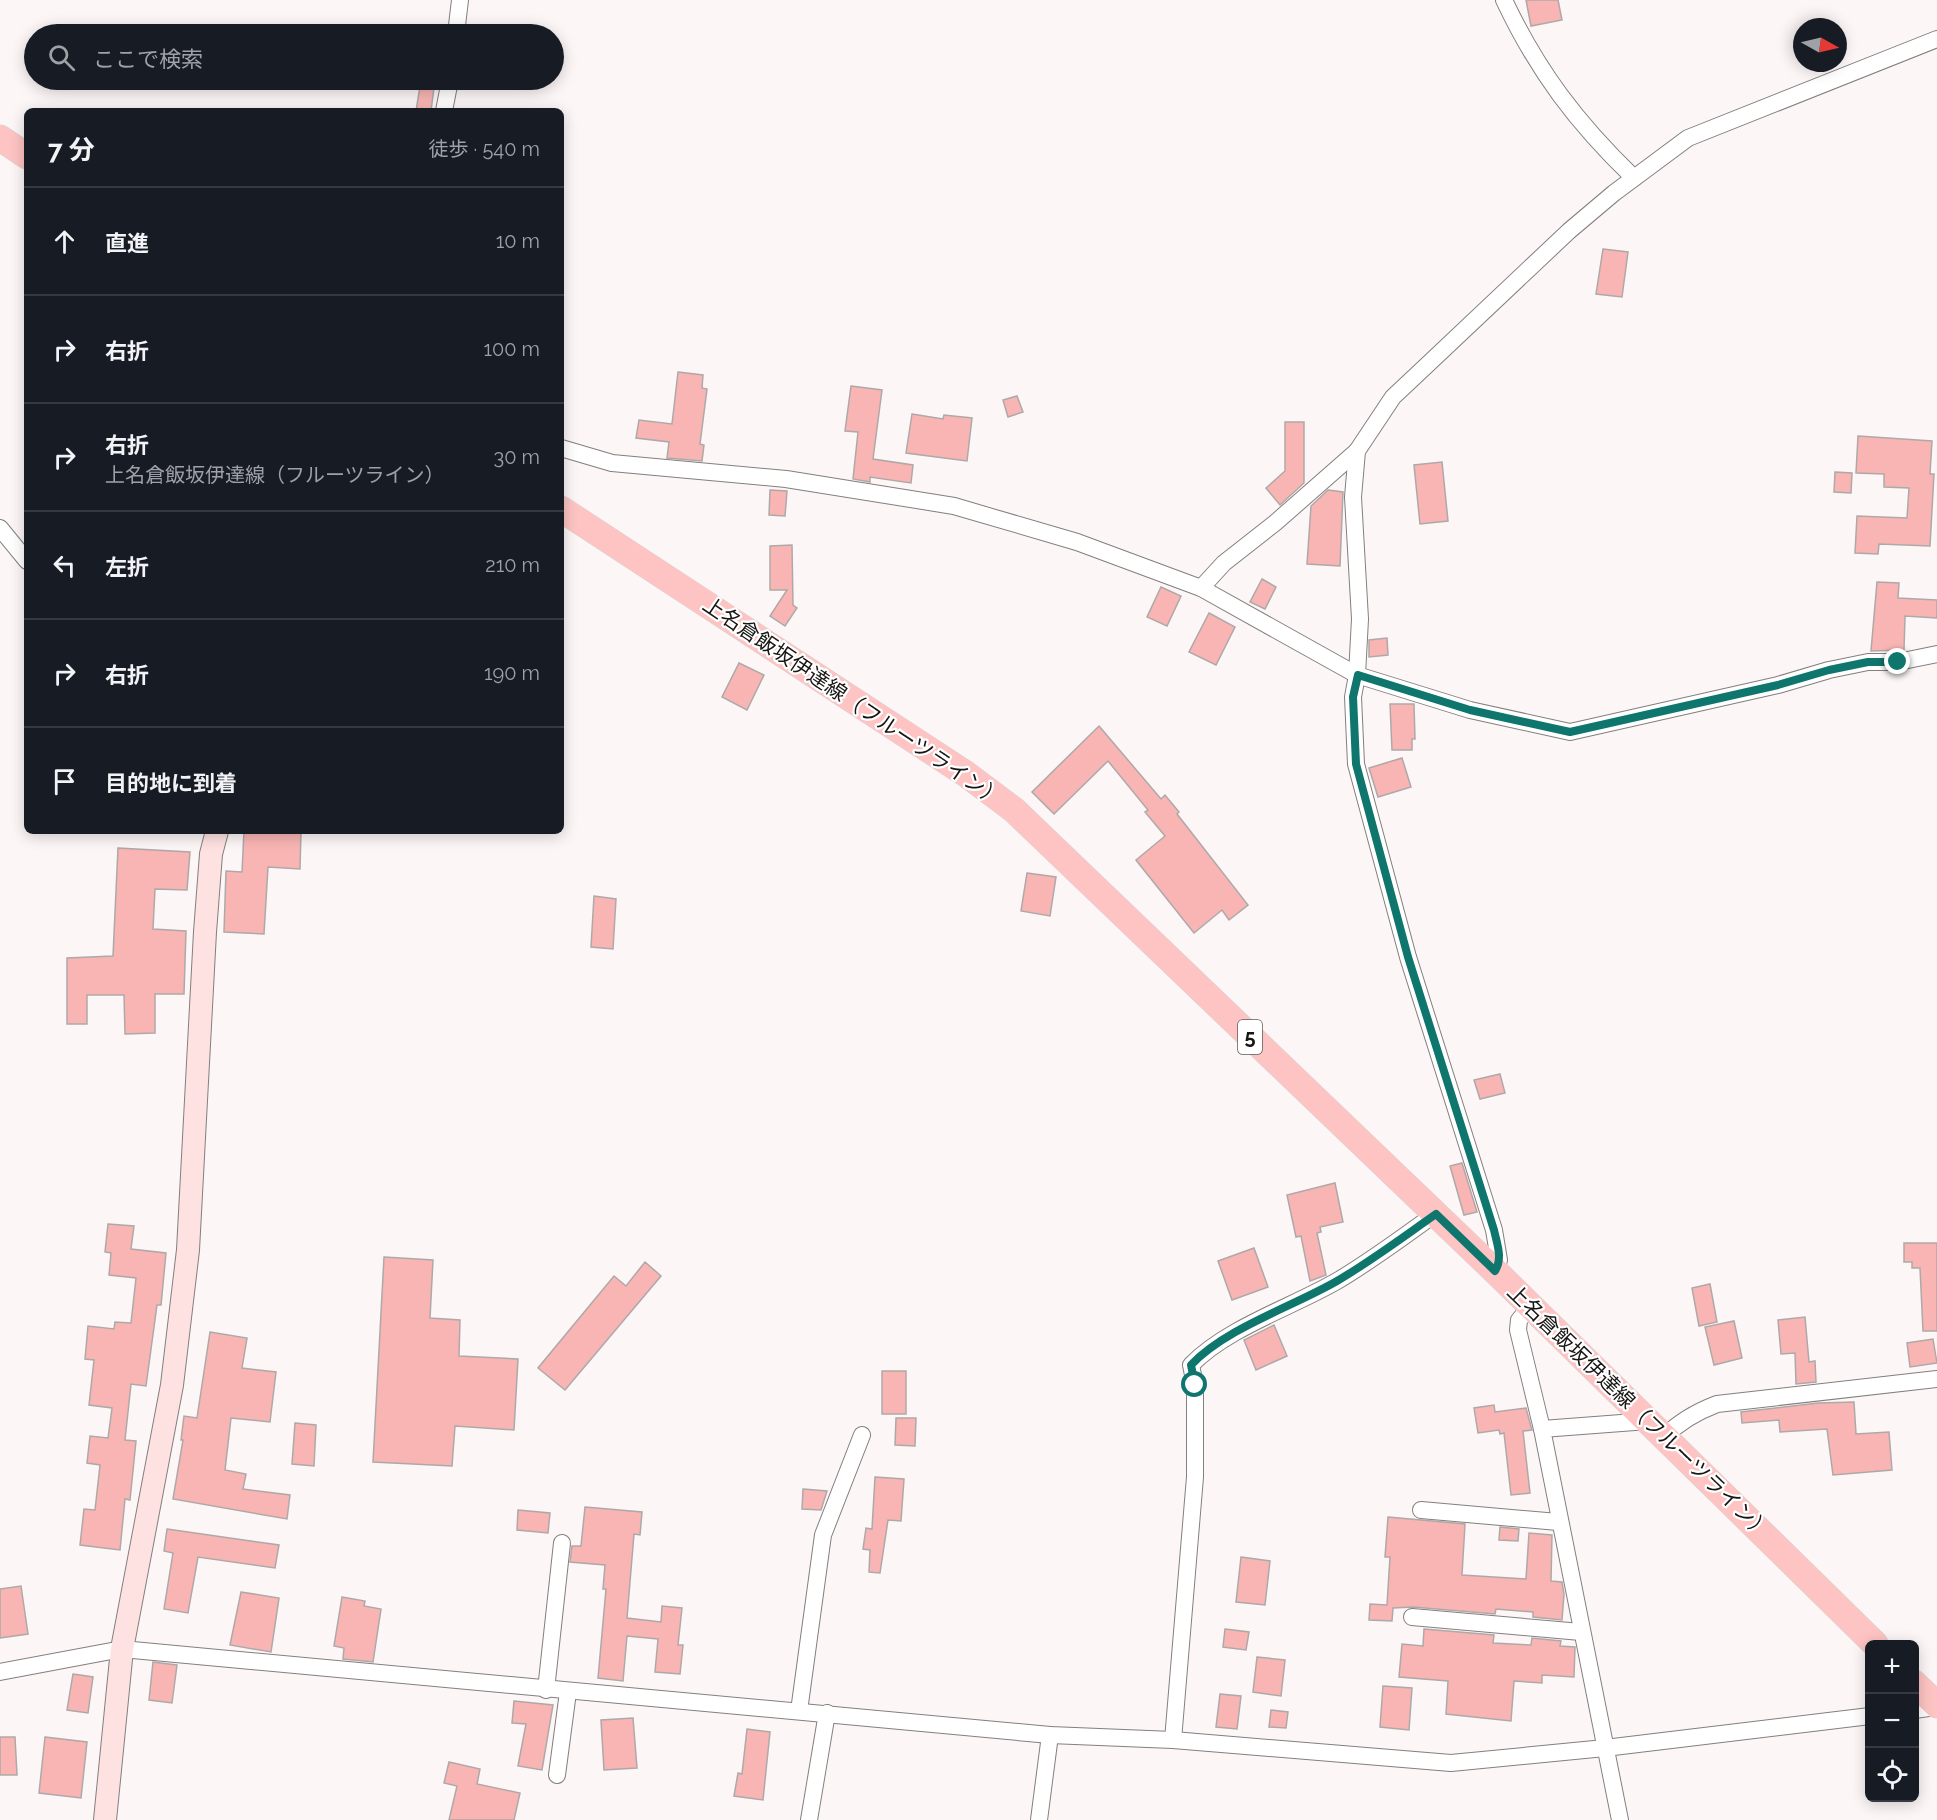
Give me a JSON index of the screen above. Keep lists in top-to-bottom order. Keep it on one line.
{"streets":{"main road":["上名倉飯坂伊達線（フルーツライン）","5"]},"north":"right","page":{"search":"ここで検索","heading":["7 分","徒歩 · 540 m"],"list":[["直進","10 m"],["右折","100 m"],["右折","上名倉飯坂伊達線（フルーツライン）","30 m"],["左折","210 m"],["右折","190 m"],"目的地に到着"],"map_buttons":["+","−"]}}
